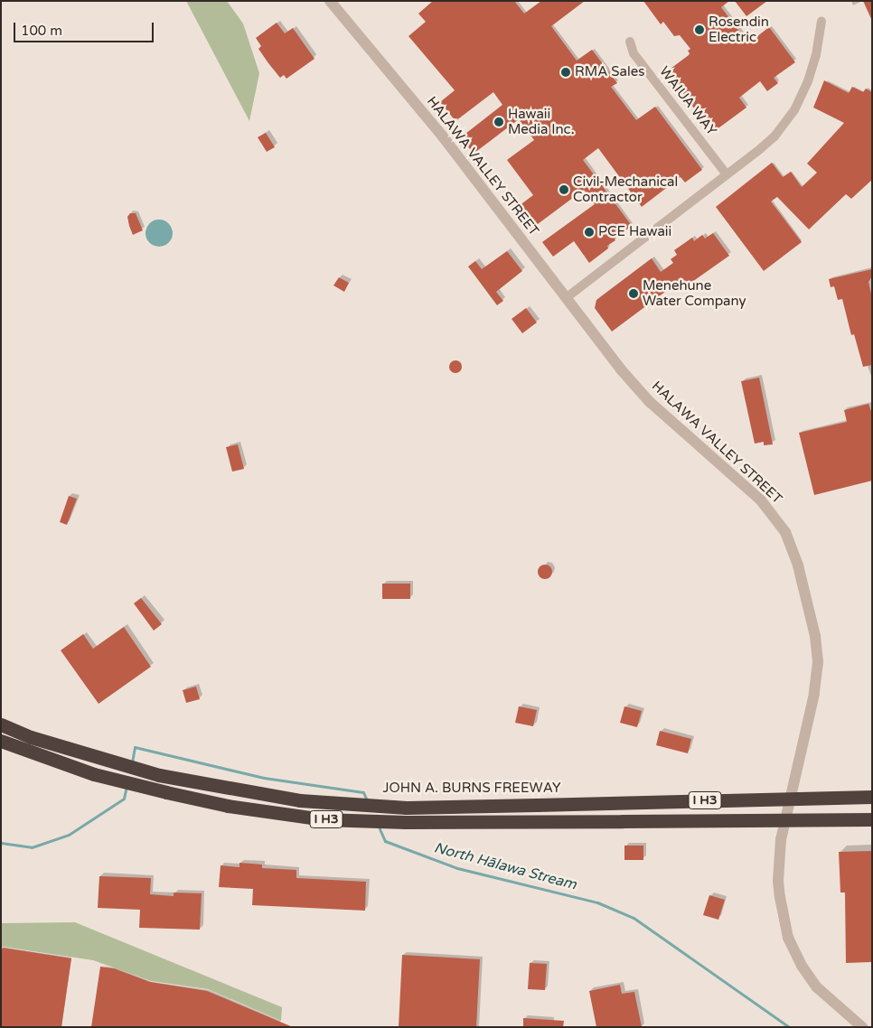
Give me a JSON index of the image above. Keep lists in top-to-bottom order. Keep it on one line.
{"streets":{"highway":["JOHN A. BURNS FREEWAY","I H3"],"street":["WAIUA WAY","HALAWA VALLEY STREET"]},"water":["North Hālawa Stream"],"places":["Rosendin Electric","RMA Sales","Hawaii Media Inc.","Civil-Mechanical Contractor","PCE Hawaii","Menehune Water Company"],"scale_bar":"100 m"}
